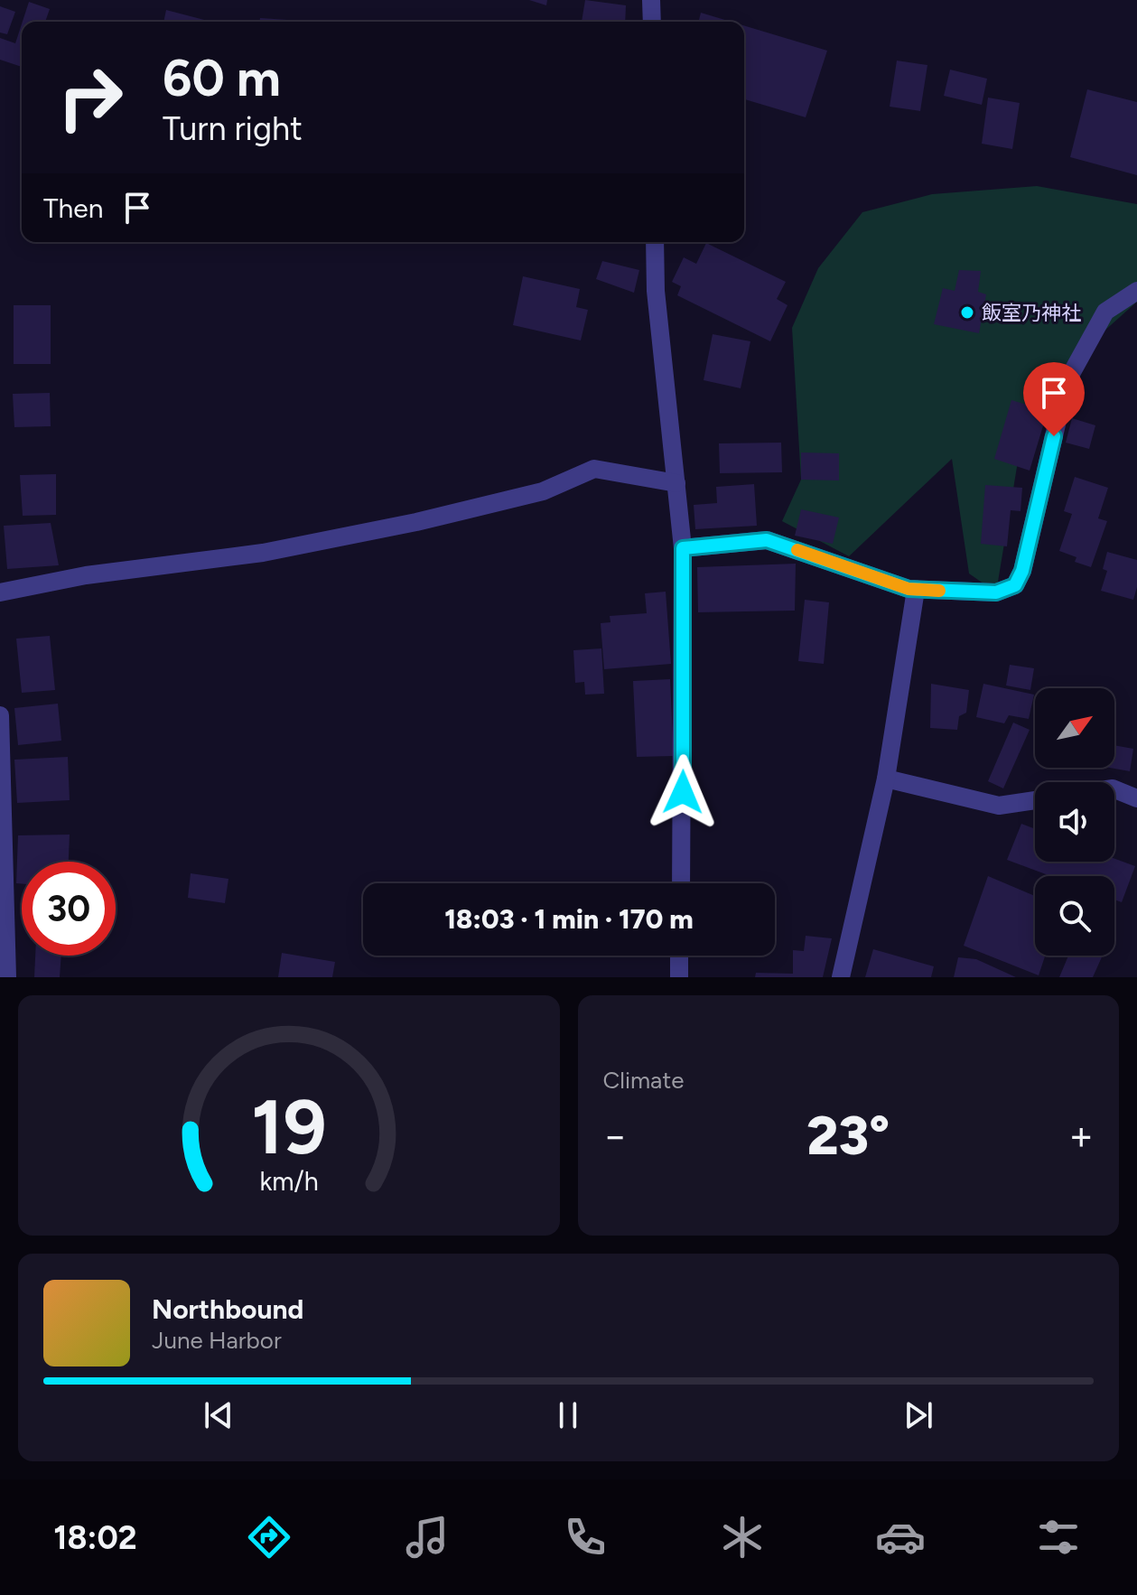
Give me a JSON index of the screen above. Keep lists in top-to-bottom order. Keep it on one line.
{"places":["飯室乃神社"],"north":"top right","page":{"turn":["60 m","Turn right"],"then":"Then","limit":"30","trip":"18:03 · 1 min · 170 m","tile":"Climate","heat":["−","23°","+"],"song":["Northbound","June Harbor"],"tabs":"18:02","gauge":["19","km/h"]}}
